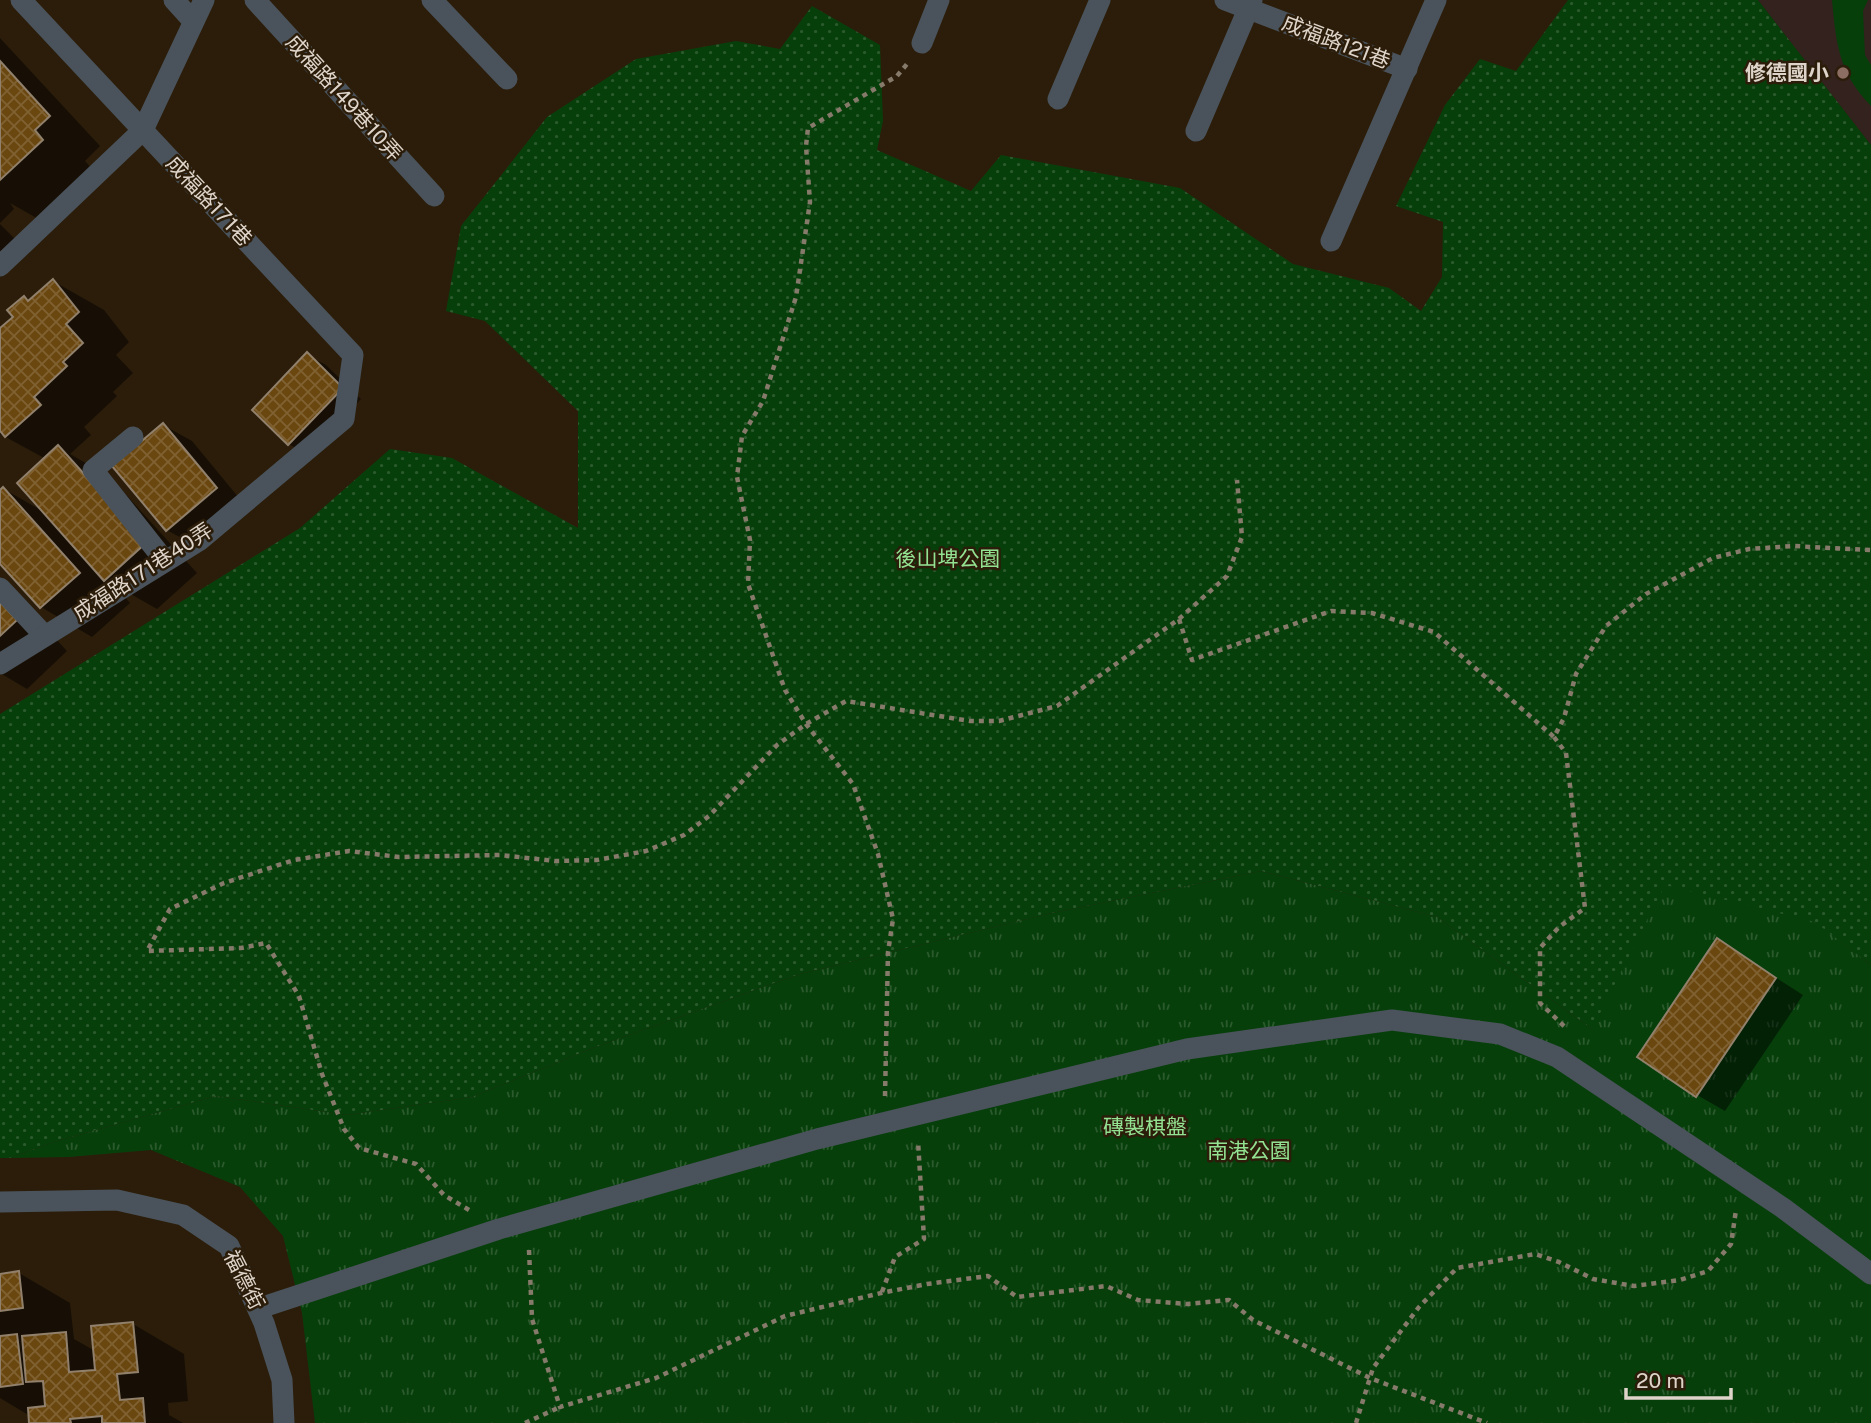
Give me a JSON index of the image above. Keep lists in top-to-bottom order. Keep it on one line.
{"streets":{"street":["成福路121巷","成福路149巷10弄","成福路171巷","成福路171巷40弄","福德街"]},"crossings":[["成福路171巷","成福路171巷40弄"]],"parks":["後山埤公園","磚製棋盤","南港公園"],"places":["修德國小"],"scale_bar":"20 m"}
